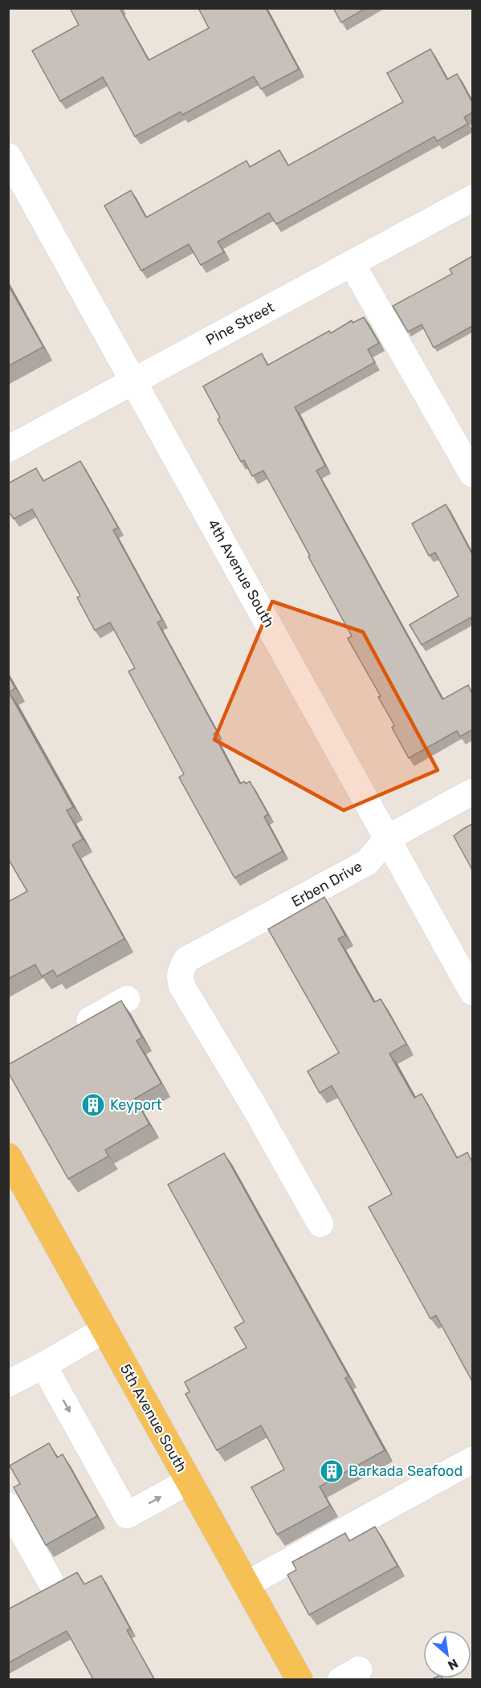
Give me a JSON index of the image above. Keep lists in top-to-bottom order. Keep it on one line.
{"streets":{"main road":["5th Avenue South"],"street":["Pine Street","4th Avenue South","Erben Drive"]},"crossings":[["Pine Street","4th Avenue South"],["4th Avenue South","Erben Drive"]],"places":{"building":["Keyport","Barkada Seafood"]},"north":"bottom right"}
